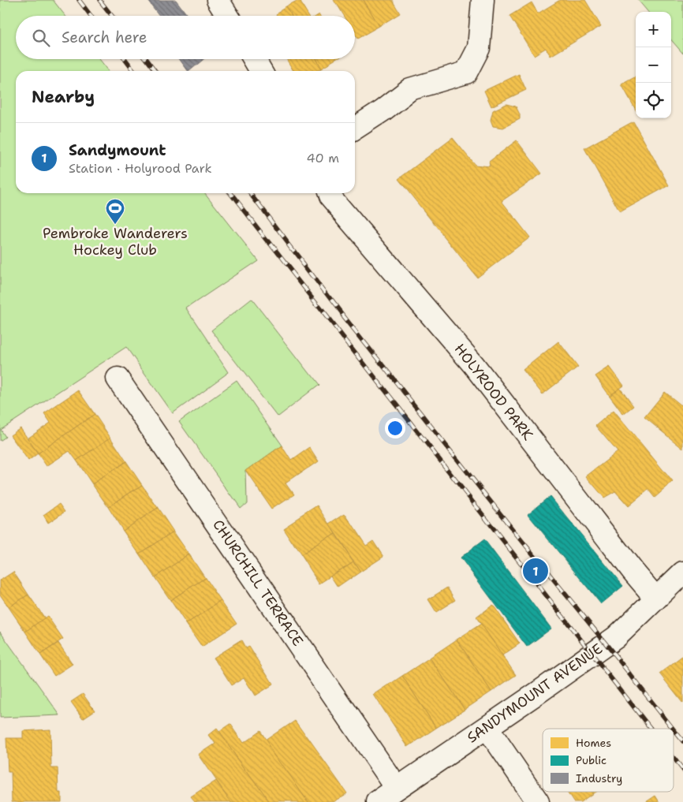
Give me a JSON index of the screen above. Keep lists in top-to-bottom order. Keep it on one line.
{"streets":{"street":["HOLYROOD PARK","CHURCHILL TERRACE","SANDYMOUNT AVENUE"]},"crossings":[["HOLYROOD PARK","SANDYMOUNT AVENUE"],["CHURCHILL TERRACE","SANDYMOUNT AVENUE"]],"places":{"sports":["Pembroke Wanderers Hockey Club"]},"legend":["Homes","Public","Industry"],"page":{"map_buttons":["+","−"],"search":"Search here","heading":"Nearby","list":[{"mark":"1","name":"Sandymount","note":"Station · Holyrood Park","value":"40 m"}],"pins":"1"}}
